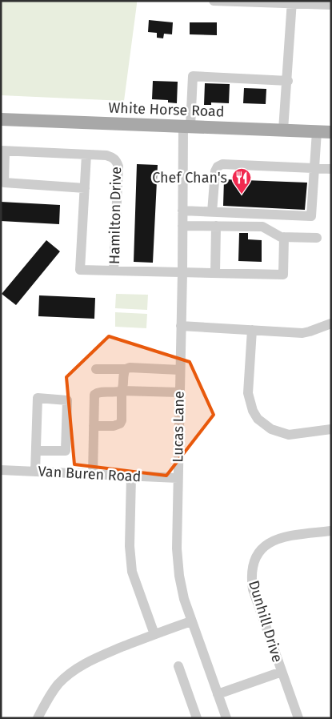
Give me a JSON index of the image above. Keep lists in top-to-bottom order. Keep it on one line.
{"streets":{"main road":["White Horse Road"],"street":["Hamilton Drive","Lucas Lane","Van Buren Road","Dunhill Drive"]},"crossings":[["White Horse Road","Lucas Lane"],["Hamilton Drive","Lucas Lane"],["Lucas Lane","Van Buren Road"]],"places":{"restaurant":["Chef Chan's"]}}
